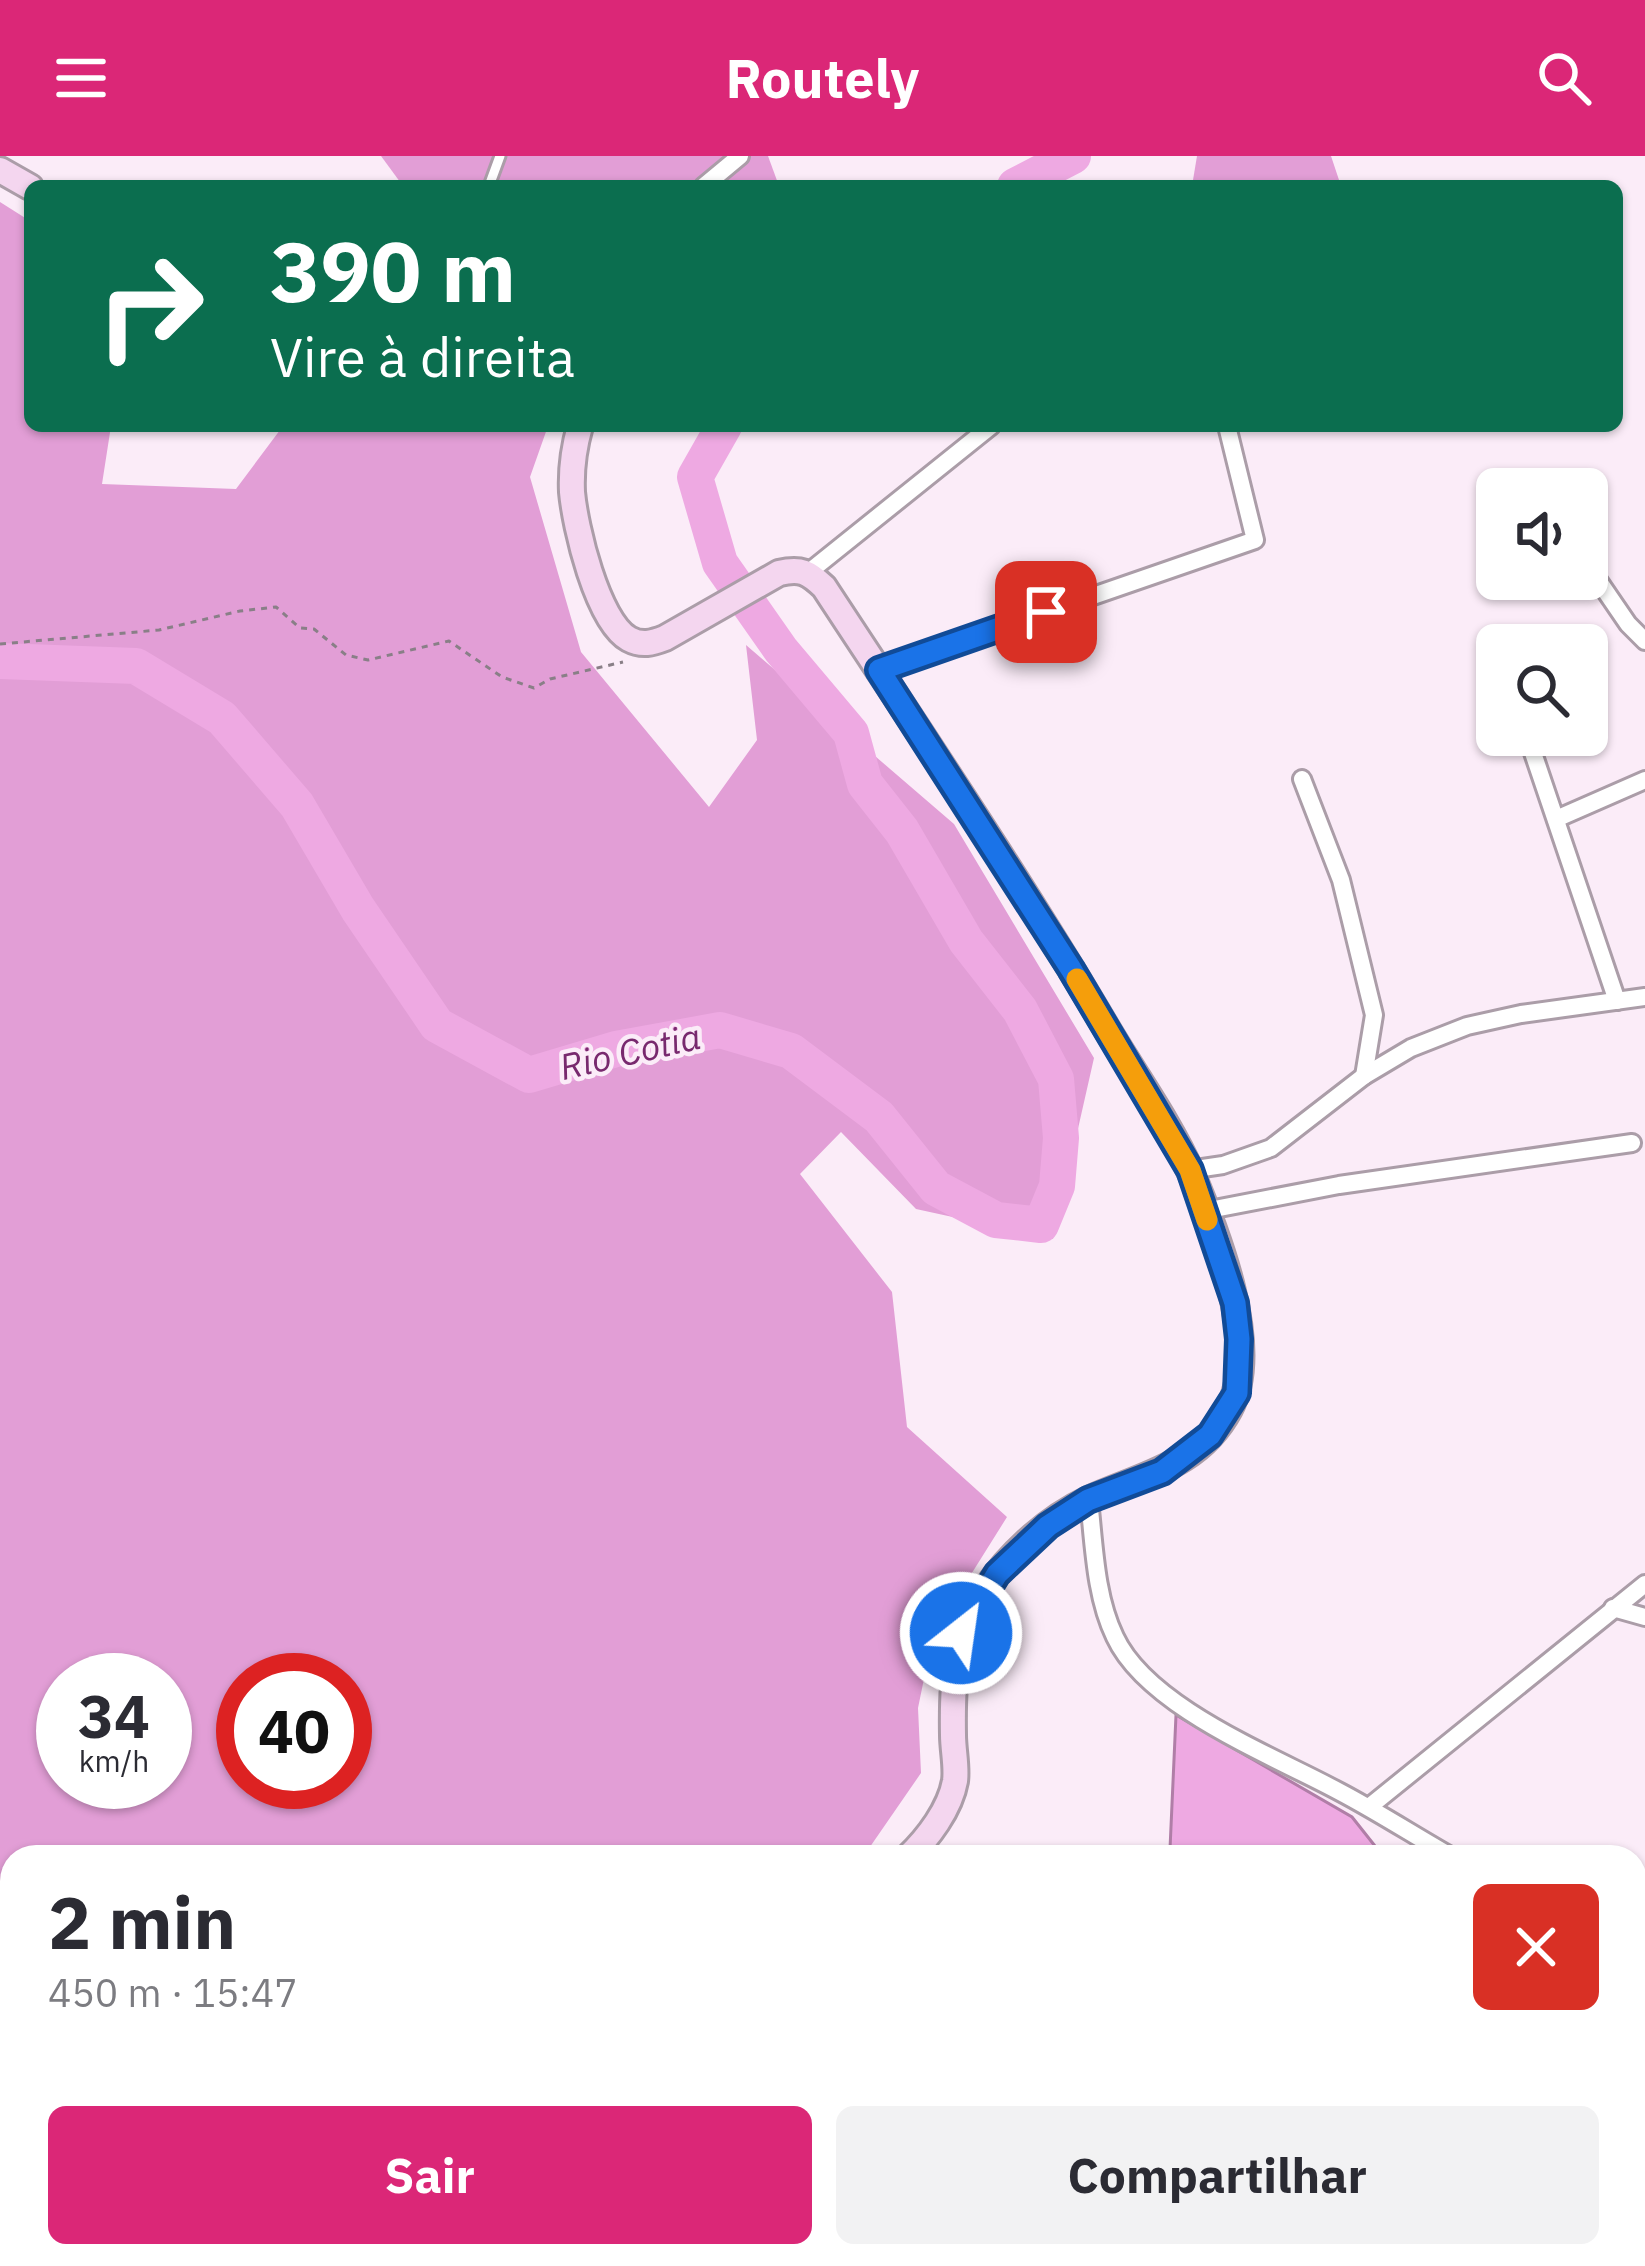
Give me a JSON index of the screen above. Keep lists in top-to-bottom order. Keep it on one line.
{"water":["Rio Cotia"],"page":{"header":"Routely","turn":["390 m","Vire à direita"],"speed":"34 km/h","limit":"40","heading":["2 min","450 m · 15:47"],"buttons":["Sair","Compartilhar"]}}
